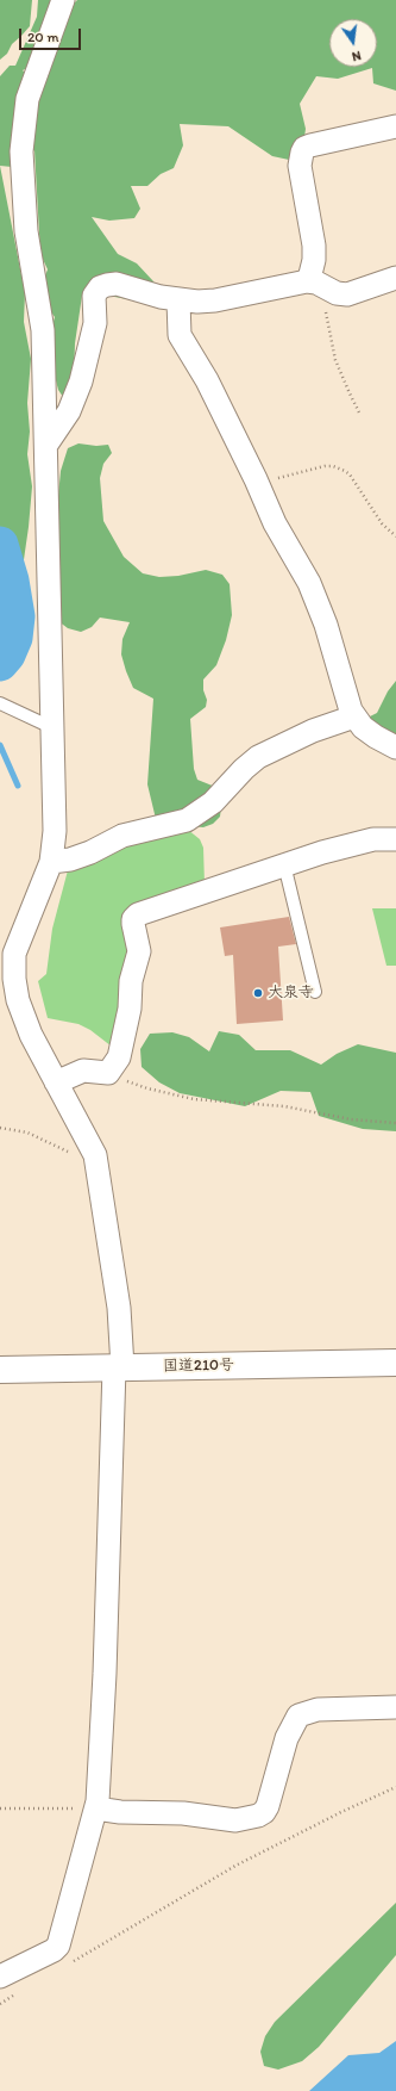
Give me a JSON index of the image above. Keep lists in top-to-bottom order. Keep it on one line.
{"streets":{"highway":["国道210号"]},"places":["大泉寺"],"scale_bar":"20 m","north":"bottom"}
